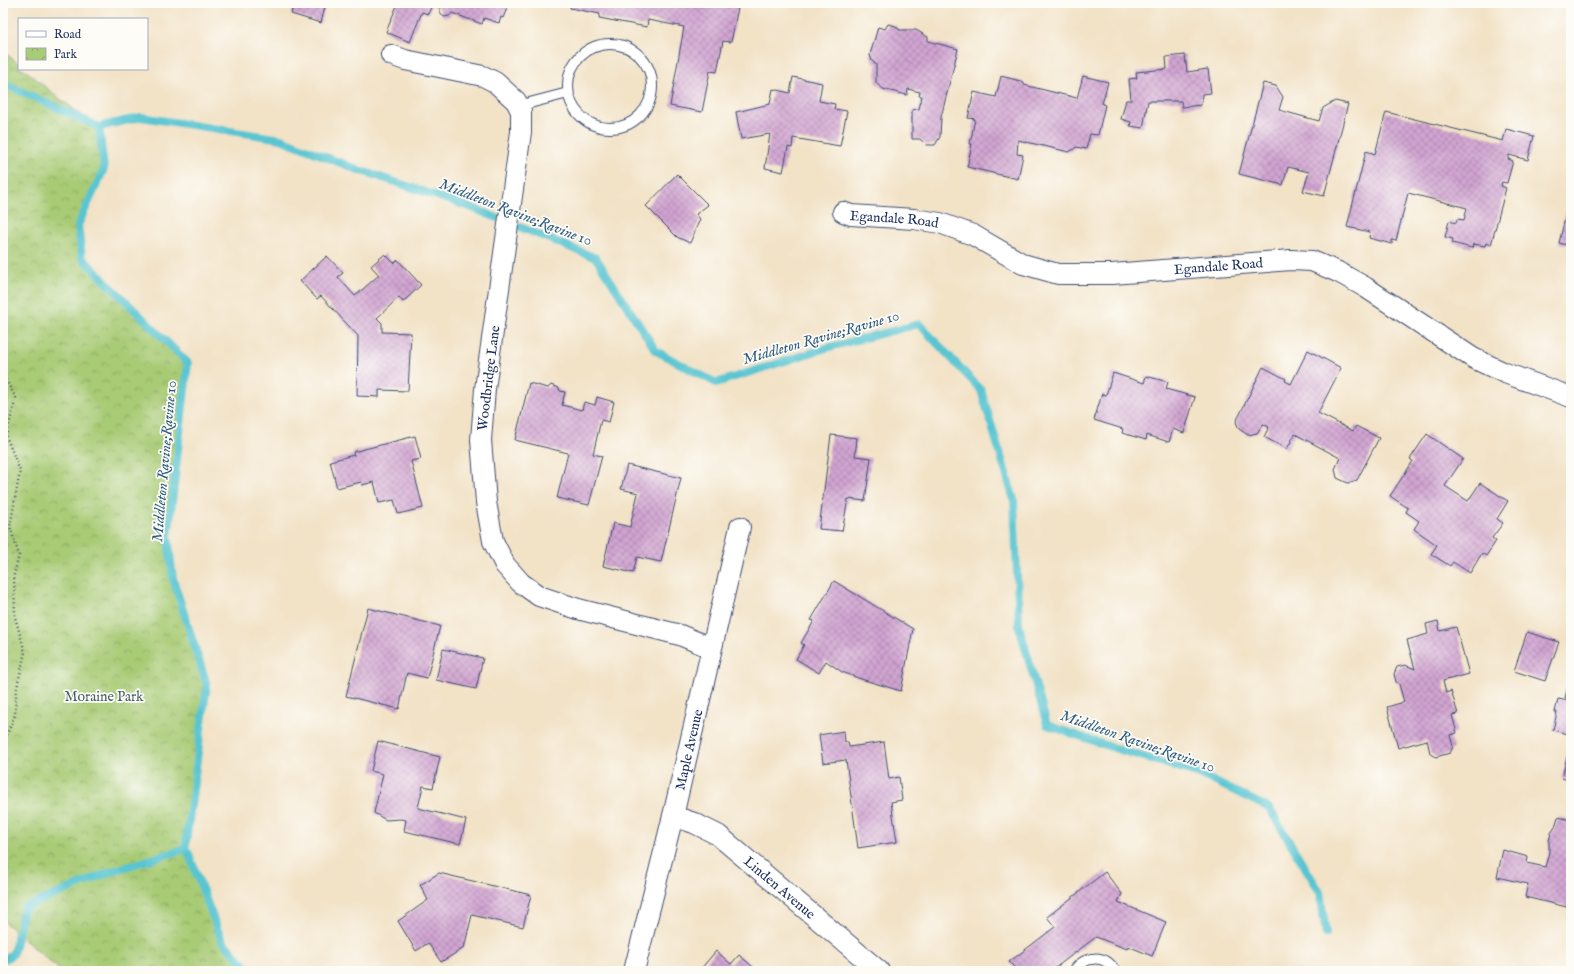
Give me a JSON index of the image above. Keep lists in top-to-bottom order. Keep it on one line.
{"streets":{"street":["Egandale Road","Woodbridge Lane","Maple Avenue","Linden Avenue"]},"crossings":[["Woodbridge Lane","Maple Avenue"],["Maple Avenue","Linden Avenue"]],"water":["Middleton Ravine;Ravine 10"],"parks":["Moraine Park"],"legend":["Road","Park"]}
